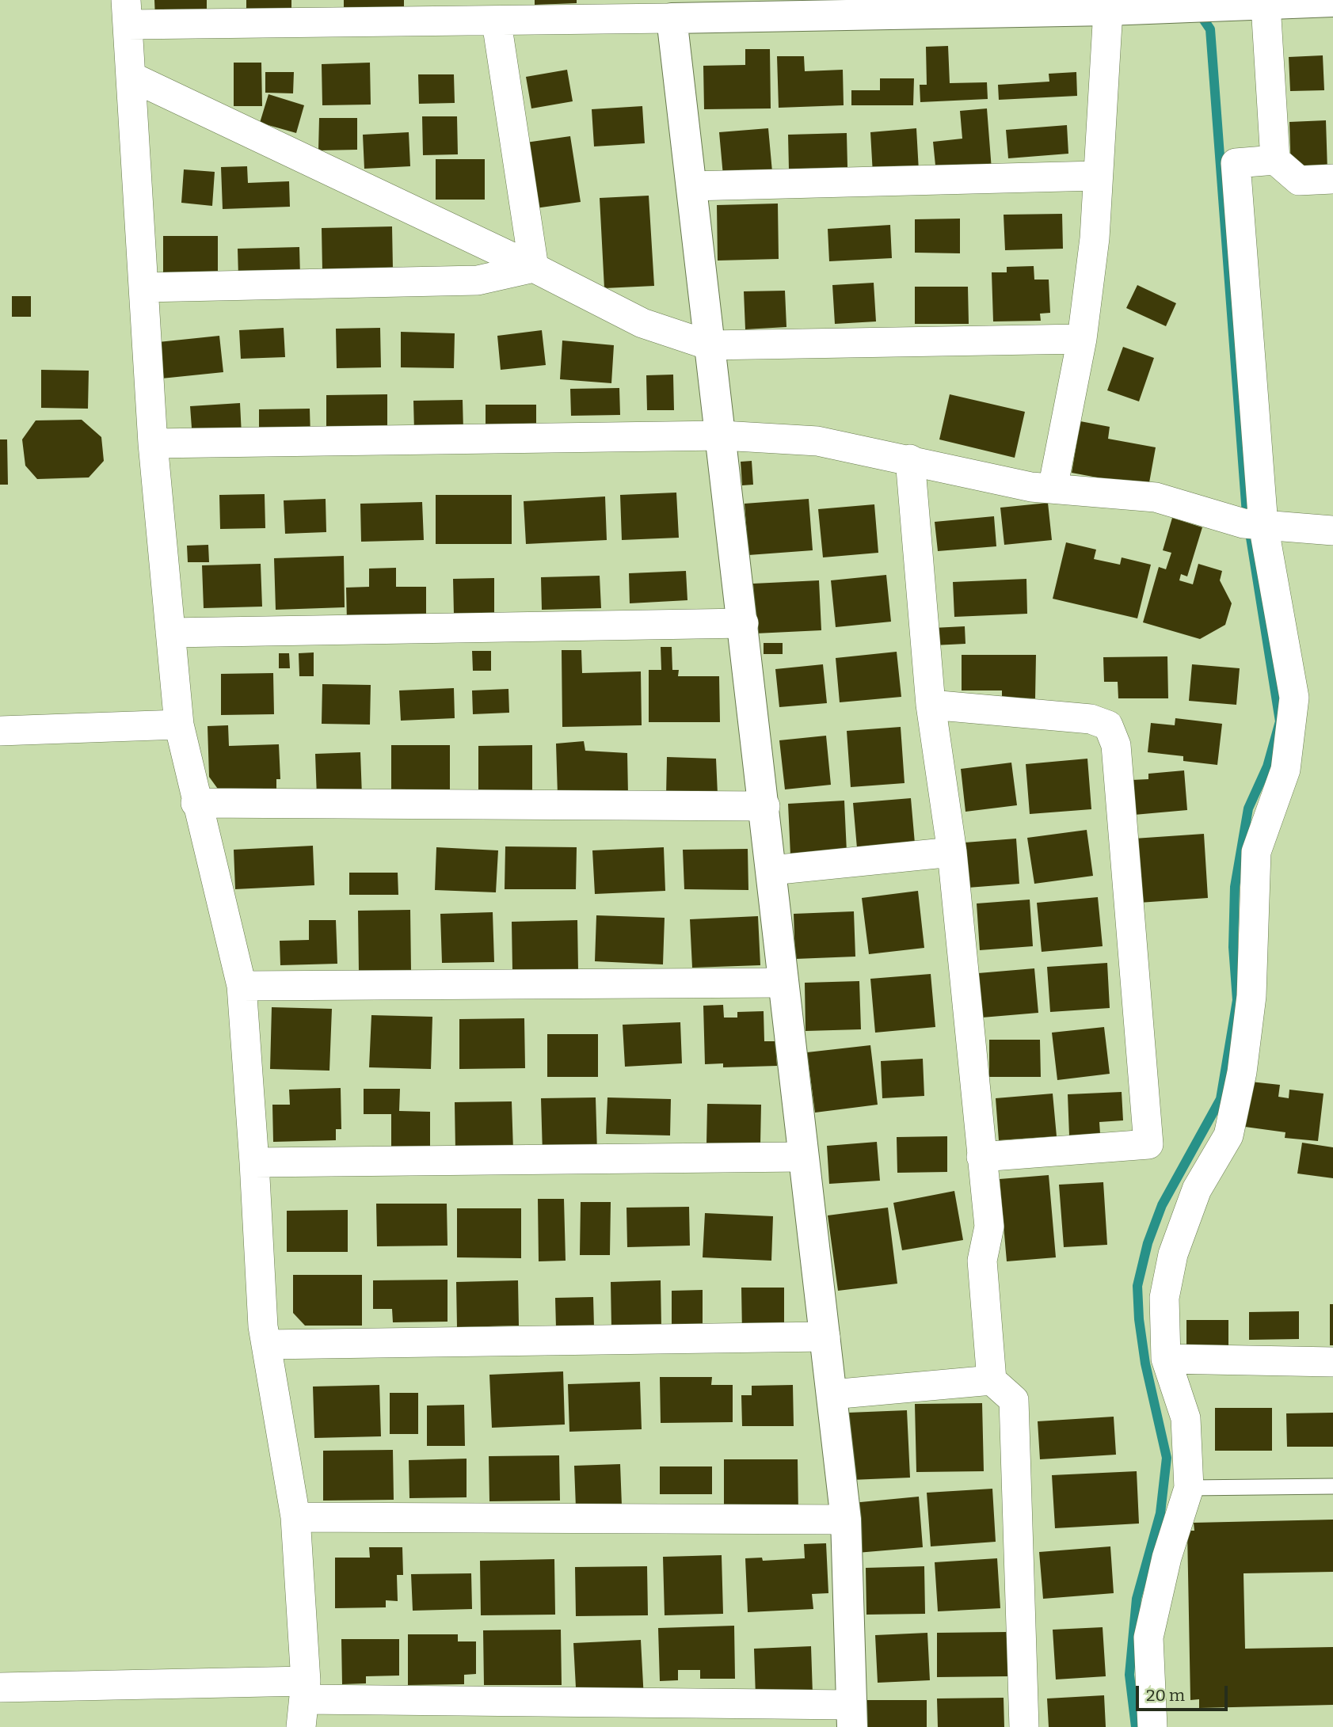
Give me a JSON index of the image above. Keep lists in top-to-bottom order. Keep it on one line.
{"scale_bar":"20 m"}
